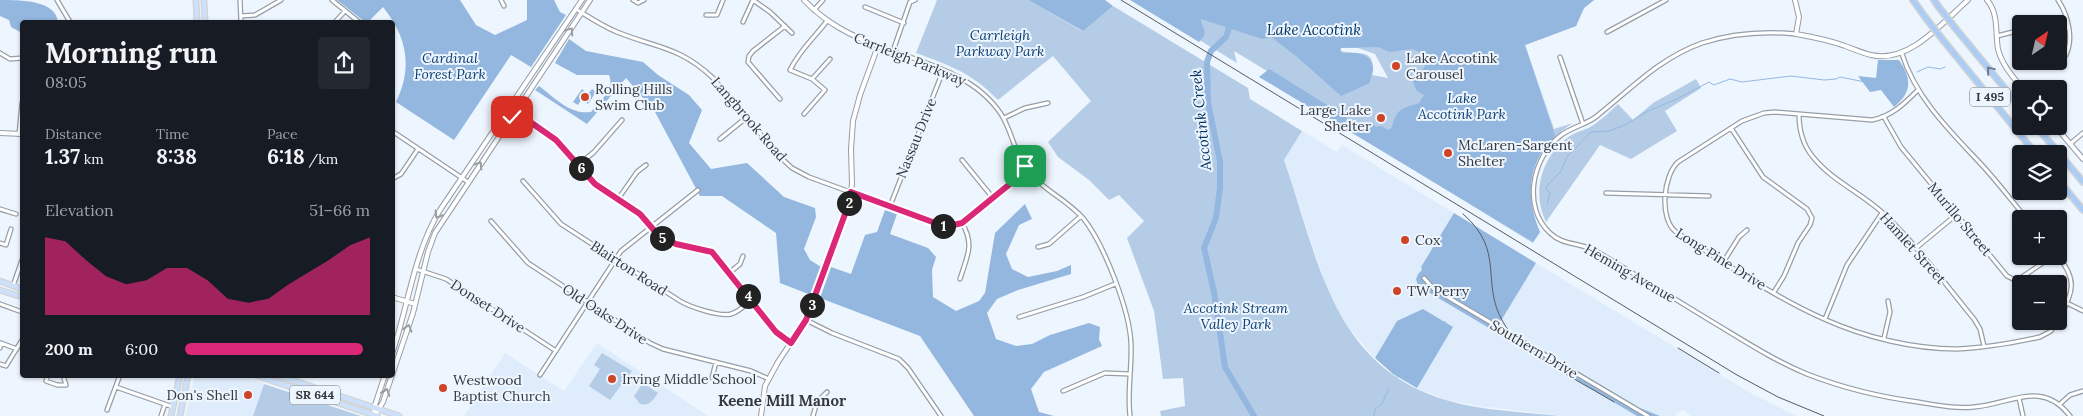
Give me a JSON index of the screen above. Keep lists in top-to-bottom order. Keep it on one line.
{"streets":{"highway":["I 495"],"main road":["SR 644"],"street":["Carrleigh Parkway","Langbrook Road","Nassau Drive","Murillo Street","Hamlet Street","Long Pine Drive","Blairton Road","Heming Avenue","Donset Drive","Old Oaks Drive","Southern Drive"]},"crossings":[["Carrleigh Parkway","Nassau Drive"],["Langbrook Road","Nassau Drive"],["Murillo Street","Long Pine Drive"],["Hamlet Street","Long Pine Drive"]],"districts":["Keene Mill Manor"],"water":["Lake Accotink","Accotink Creek"],"parks":["Carrleigh Parkway Park","Cardinal Forest Park","Lake Accotink Park","Accotink Stream Valley Park"],"places":["Lake Accotink Carousel","Rolling Hills Swim Club","Large Lake Shelter","McLaren-Sargent Shelter","Cox","TW Perry","Irving Middle School","Westwood Baptist Church","Don's Shell"],"north":"top right","page":{"map_buttons":["+","−"],"heading":["Morning run","08:05"],"stats":[["Distance","1.37 km"],["Time","8:38"],["Pace","6:18 /km"]],"pins":["6","2","1","5","4","3"],"chart":["Elevation","51–66 m"],"list":[{"name":"200 m","note":"6:00"}]}}
